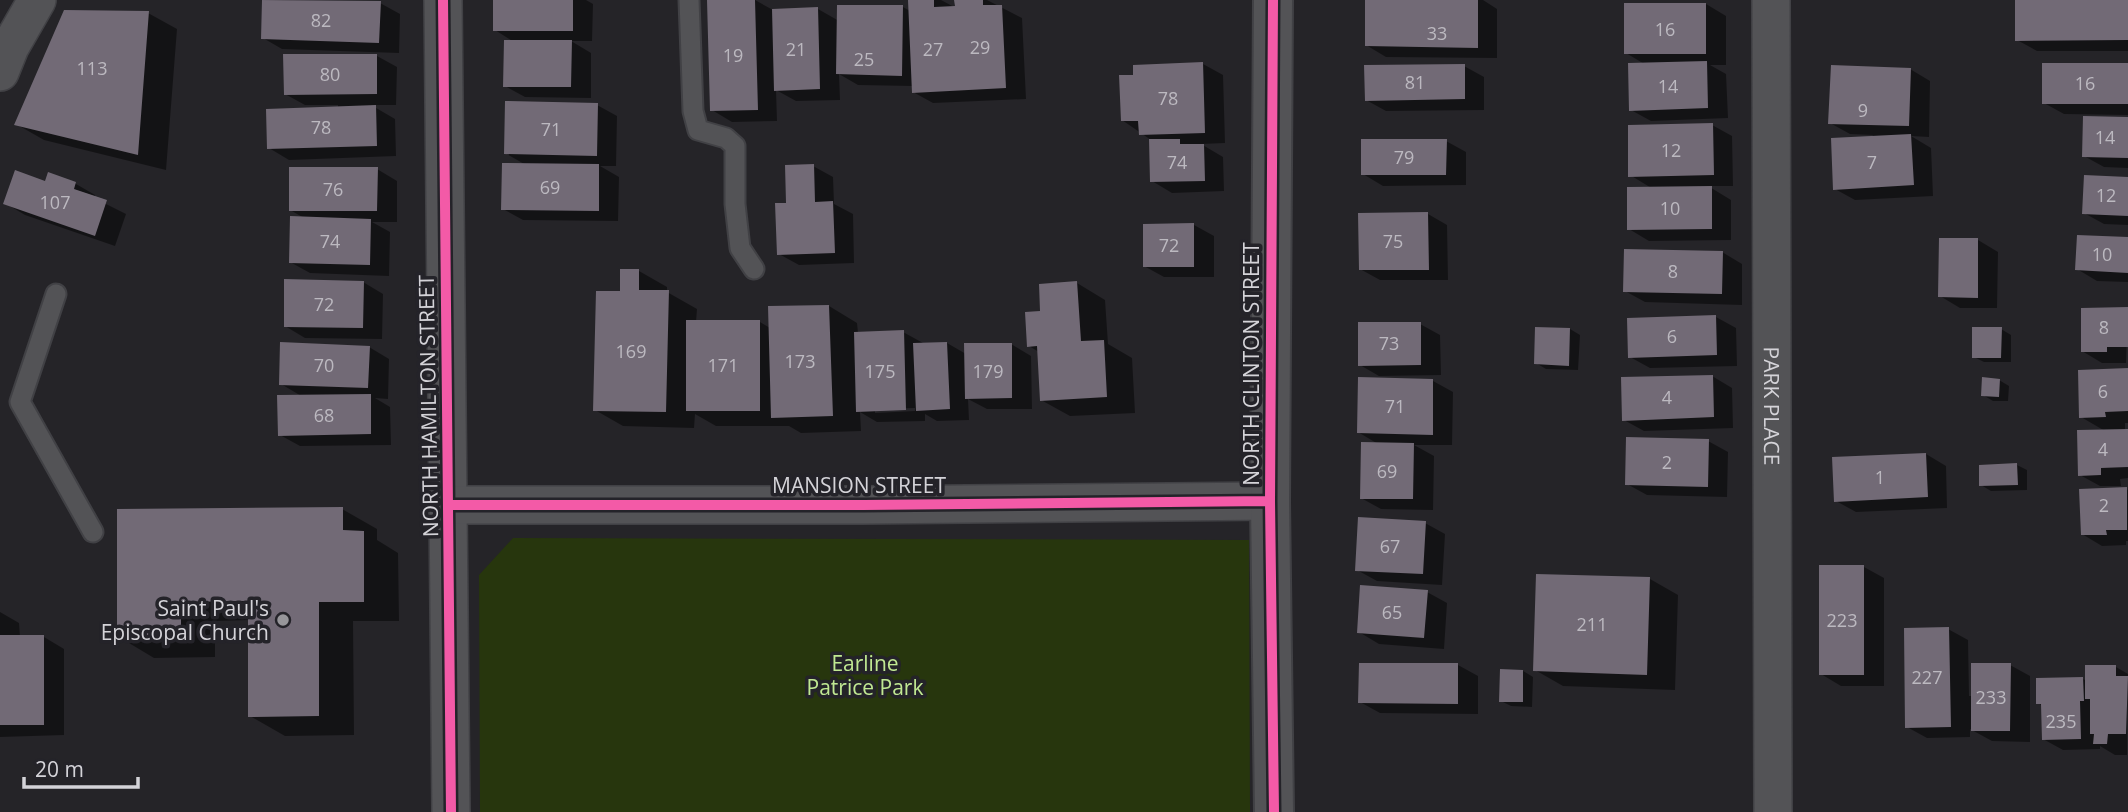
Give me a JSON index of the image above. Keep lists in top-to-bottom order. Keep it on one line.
{"streets":{"street":["NORTH CLINTON STREET","NORTH HAMILTON STREET","PARK PLACE","MANSION STREET"]},"crossings":[["NORTH CLINTON STREET","MANSION STREET"],["NORTH HAMILTON STREET","MANSION STREET"]],"parks":["Earline Patrice Park"],"places":["Saint Paul's Episcopal Church"],"house_numbers":["82","16","33","29","21","27","19","25","113","80","81","16","14","78","9","78","71","14","12","79","74","7","69","76","12","107","10","74","75","72","10","8","72","8","6","73","169","173","70","171","175","179","6","4","71","68","4","2","69","1","2","67","65","223","211","227","233","235"],"scale_bar":"20 m"}
